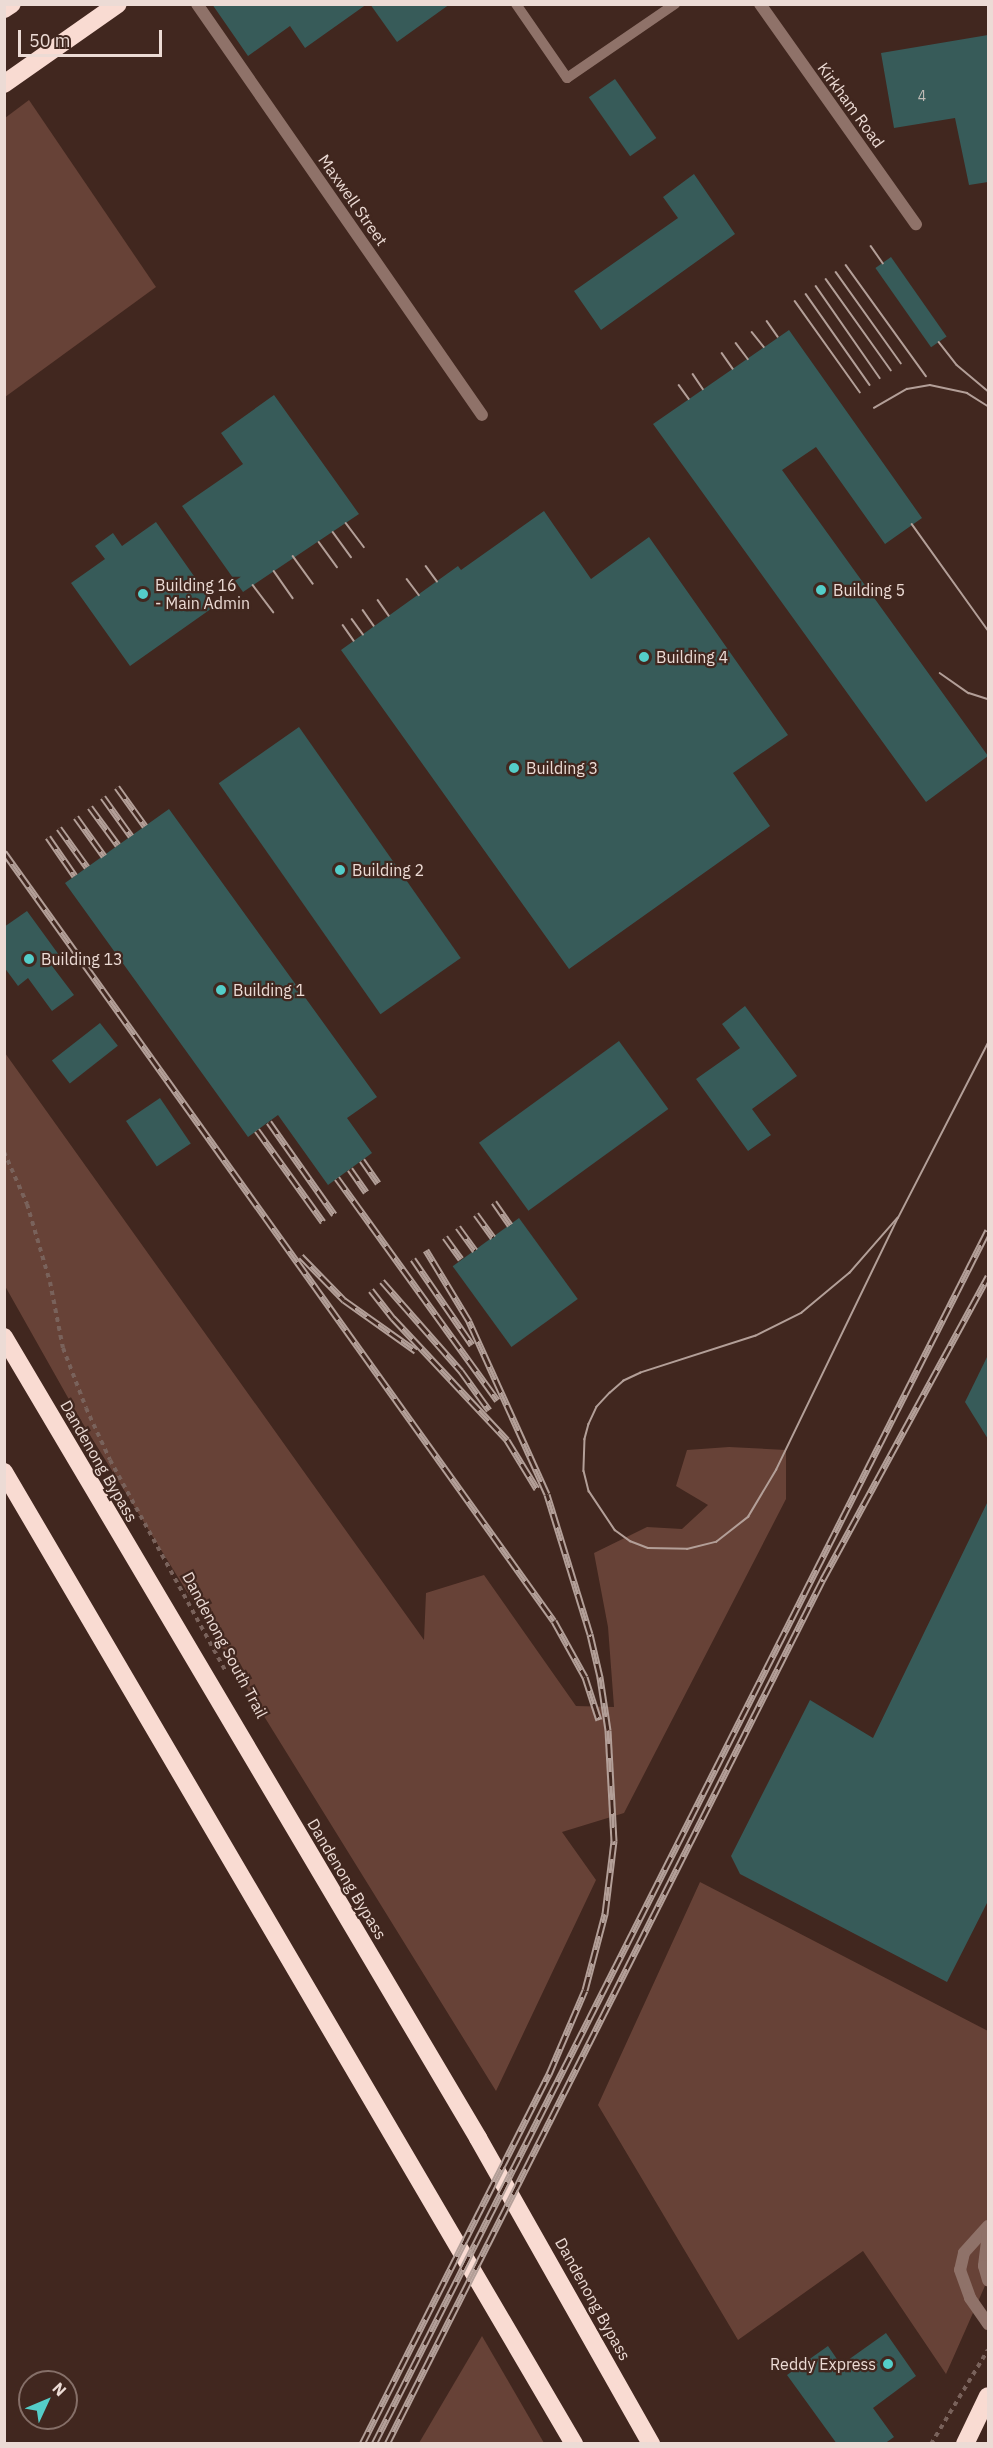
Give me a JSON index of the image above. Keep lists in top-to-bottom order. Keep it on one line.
{"streets":{"highway":["Dandenong Bypass"],"street":["Kirkham Road","Maxwell Street"],"path":["Dandenong South Trail"]},"places":["Building 5","Building 16 - Main Admin","Building 4","Building 3","Building 2","Building 13","Building 1","Reddy Express"],"house_numbers":["4"],"scale_bar":"50 m","north":"top right"}
